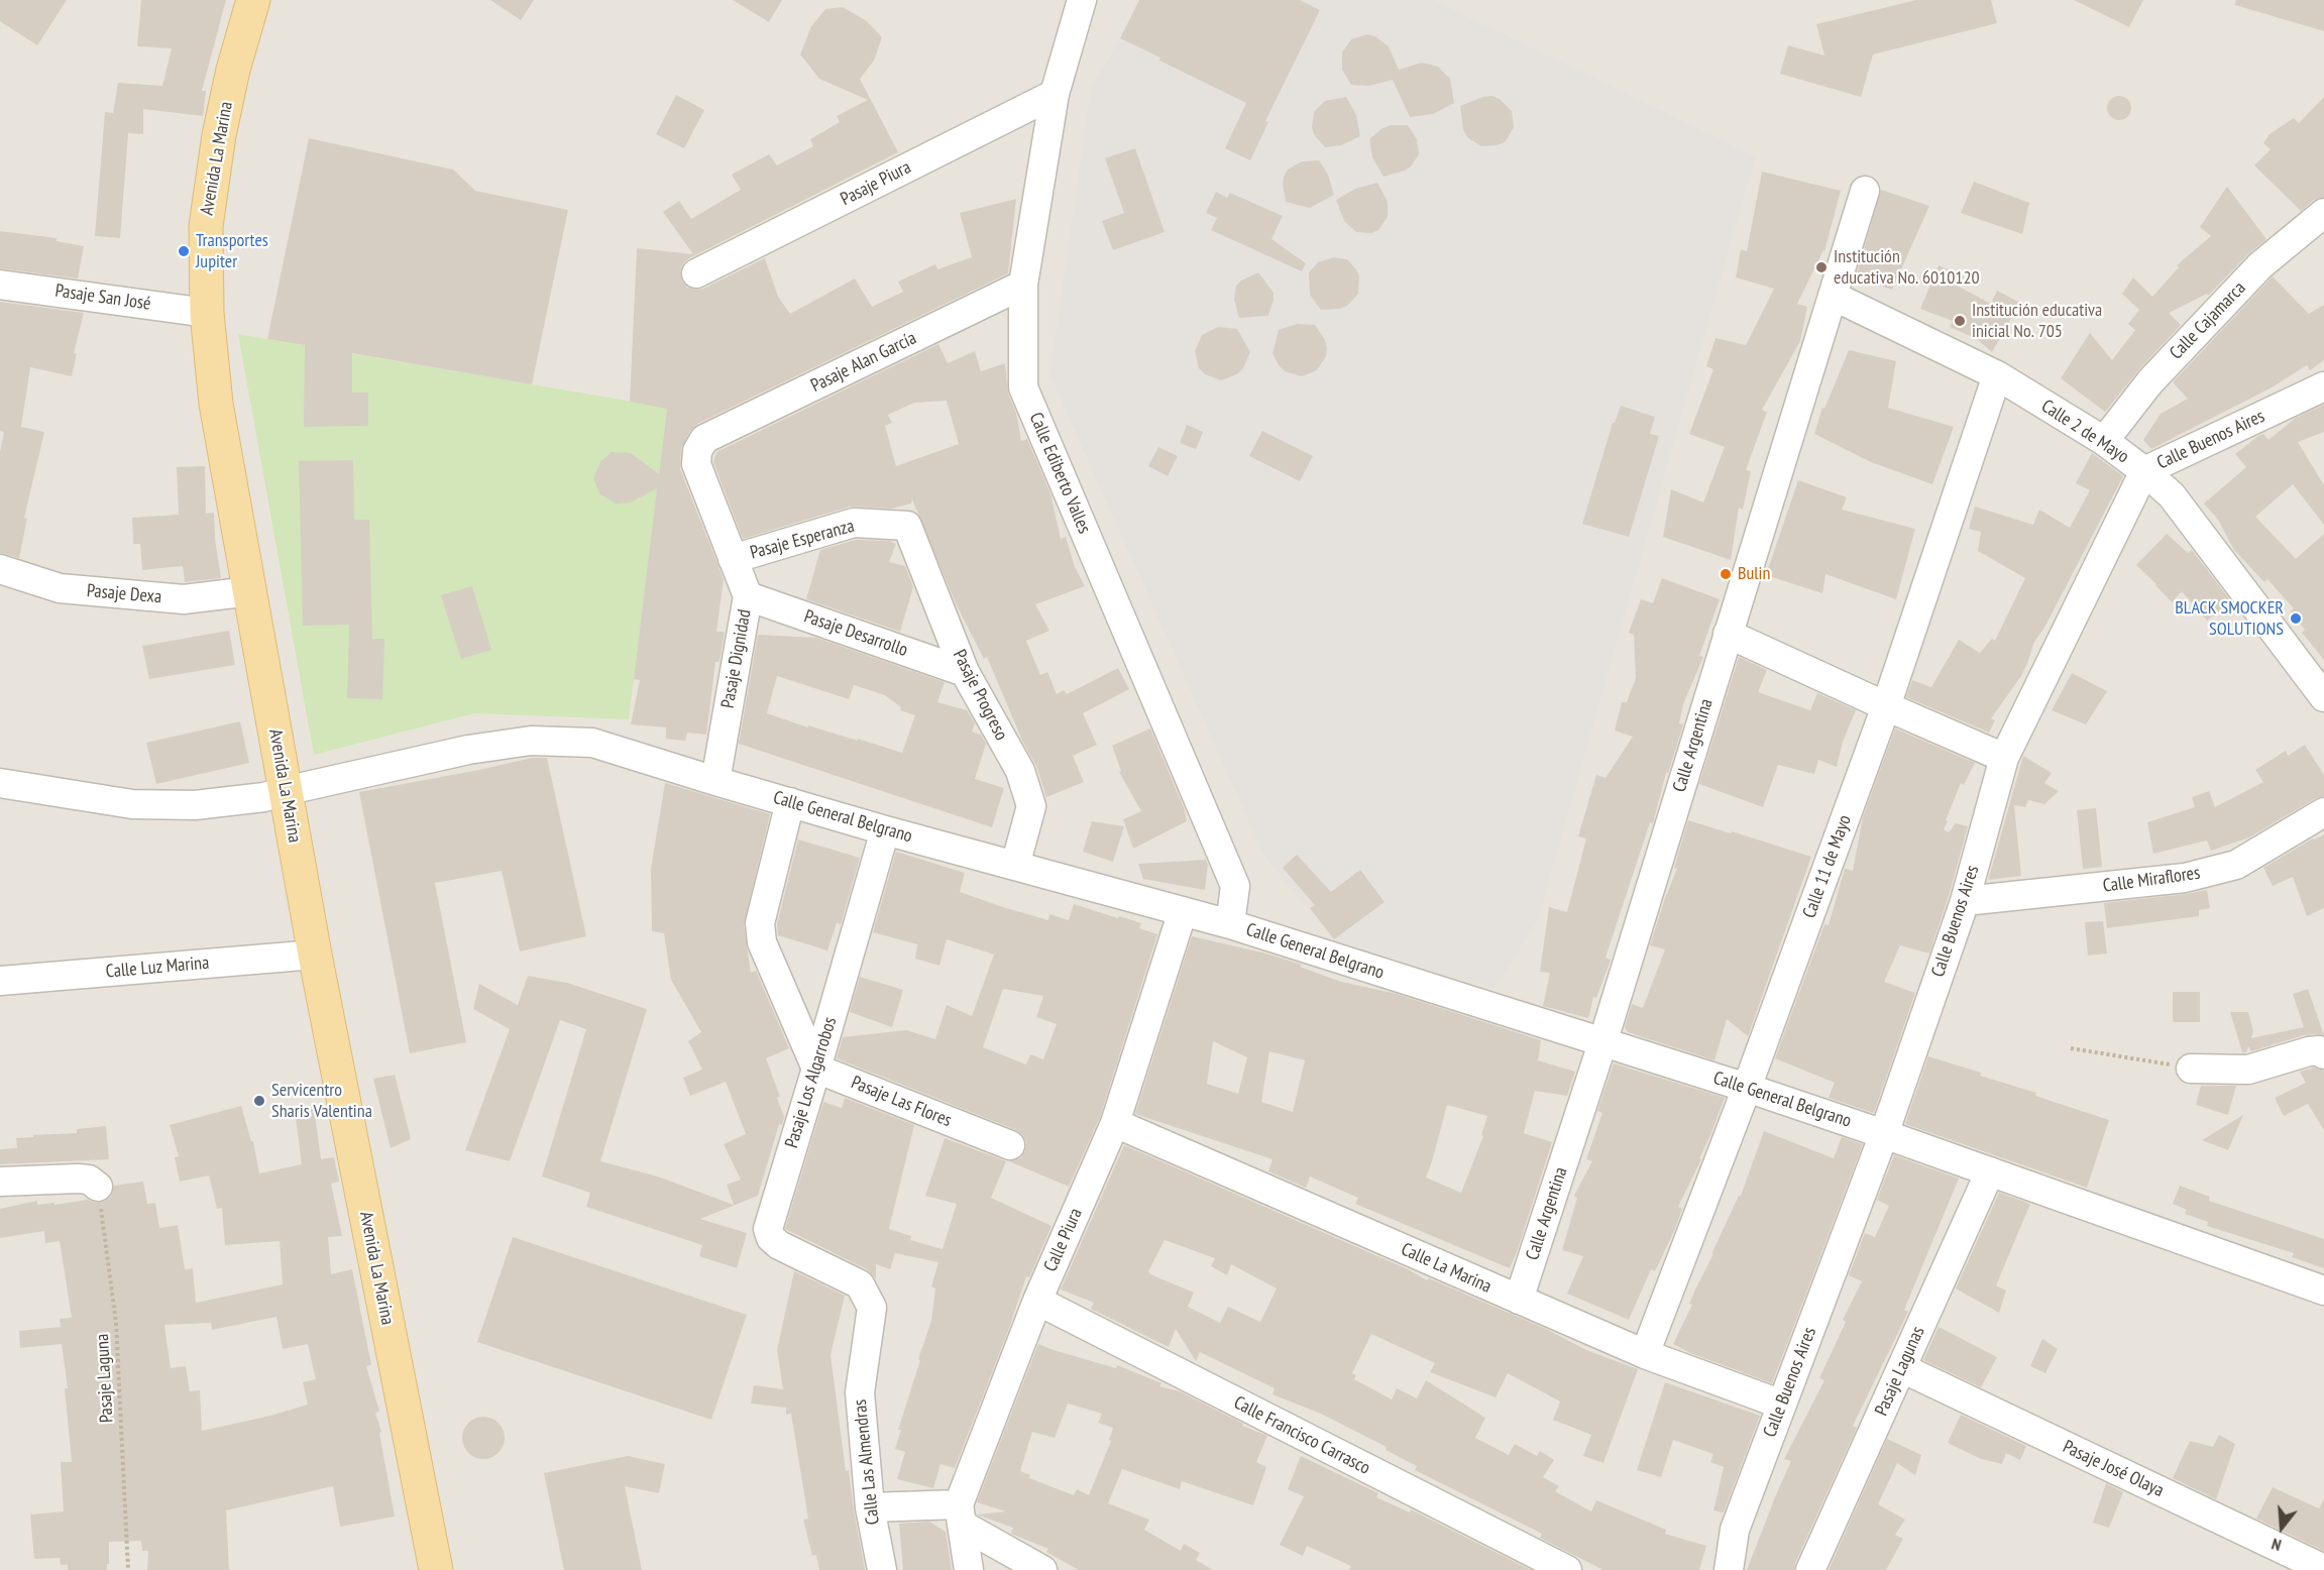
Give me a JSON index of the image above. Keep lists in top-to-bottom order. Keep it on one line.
{"streets":{"main road":["Avenida La Marina"],"street":["Pasaje Piura","Pasaje San José","Calle Cajamarca","Pasaje Alan García","Calle 2 de Mayo","Calle Buenos Aires","Calle Ediberto Valles","Pasaje Esperanza","Pasaje Dexa","Pasaje Desarrollo","Pasaje Dignidad","Pasaje Progreso","Calle Argentina","Calle General Belgrano","Calle 11 de Mayo","Calle Miraflores","Calle Luz Marina","Pasaje Los Algarrobos","Pasaje Las Flores","Calle Piura","Calle La Marina","Pasaje Lagunas","Calle Francisco Carrasco","Calle Las Almendras","Pasaje José Olaya"],"path":["Pasaje Laguna"]},"crossings":[["Avenida La Marina","Pasaje San José"],["Avenida La Marina","Pasaje Dexa"],["Avenida La Marina","Calle General Belgrano"],["Avenida La Marina","Calle Luz Marina"],["Pasaje Piura","Calle Ediberto Valles"],["Calle Cajamarca","Calle 2 de Mayo"],["Pasaje Alan García","Calle Ediberto Valles"],["Pasaje Alan García","Pasaje Dignidad"],["Calle 2 de Mayo","Calle Buenos Aires"],["Calle 2 de Mayo","Calle Argentina"],["Calle 2 de Mayo","Calle 11 de Mayo"],["Calle Buenos Aires","Calle General Belgrano"],["Calle Buenos Aires","Calle Miraflores"],["Calle Buenos Aires","Calle La Marina"],["Calle Ediberto Valles","Calle General Belgrano"],["Pasaje Esperanza","Pasaje Dignidad"],["Pasaje Esperanza","Pasaje Progreso"],["Pasaje Desarrollo","Pasaje Dignidad"],["Pasaje Desarrollo","Pasaje Progreso"],["Pasaje Dignidad","Calle General Belgrano"],["Pasaje Progreso","Calle General Belgrano"],["Calle Argentina","Calle General Belgrano"],["Calle Argentina","Calle La Marina"],["Calle General Belgrano","Calle 11 de Mayo"],["Calle General Belgrano","Pasaje Los Algarrobos"],["Calle General Belgrano","Calle Piura"],["Calle General Belgrano","Pasaje Lagunas"],["Calle 11 de Mayo","Calle La Marina"],["Pasaje Los Algarrobos","Pasaje Las Flores"],["Pasaje Los Algarrobos","Calle Las Almendras"],["Calle Piura","Calle La Marina"],["Calle Piura","Calle Francisco Carrasco"],["Pasaje Lagunas","Pasaje José Olaya"]],"places":["Transportes Jupiter","Institución educativa No. 6010120","Institución educativa inicial No. 705","Bulin","BLACK SMOCKER SOLUTIONS","Servicentro Sharis Valentina"],"north":"bottom"}
